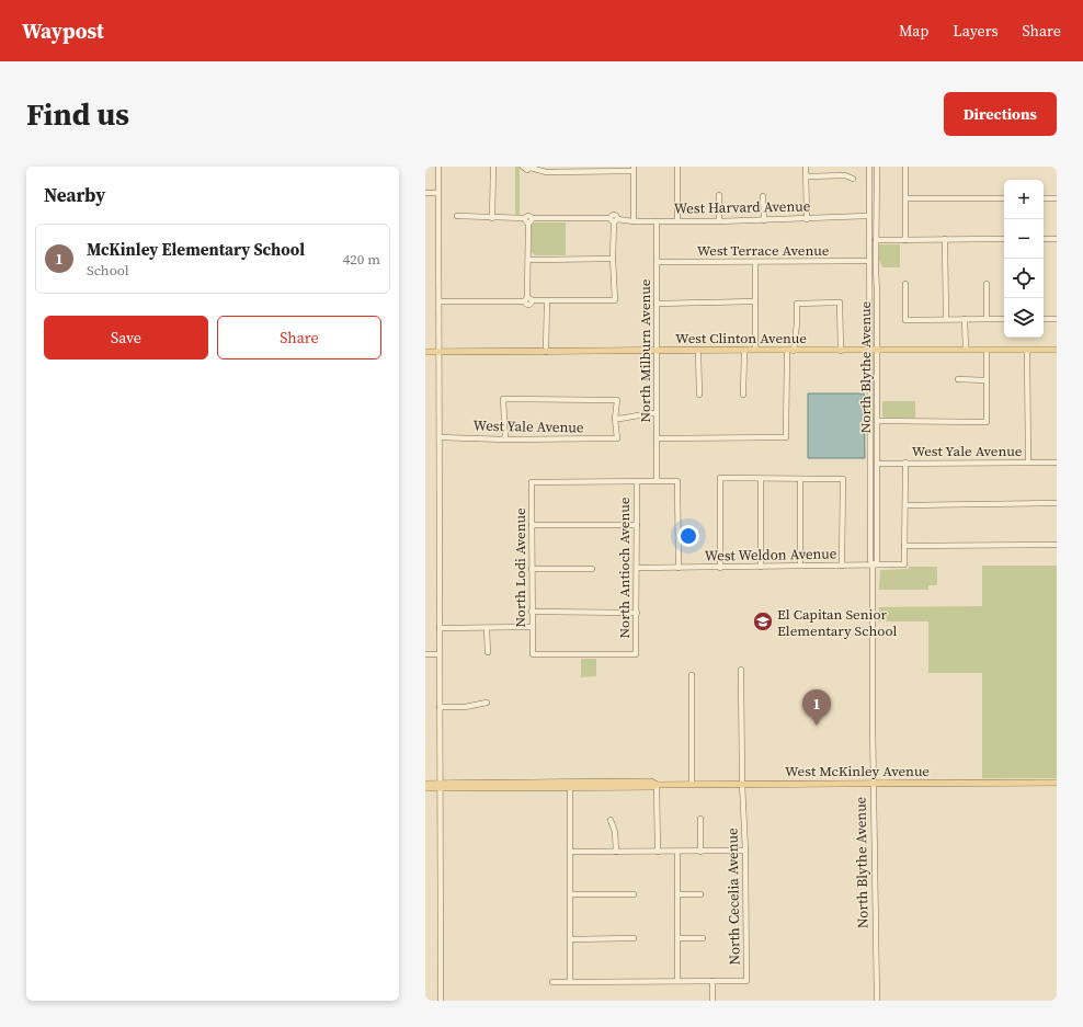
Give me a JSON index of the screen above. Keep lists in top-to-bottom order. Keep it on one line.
{"streets":{"main road":["West Clinton Avenue","West McKinley Avenue"],"street":["West Harvard Avenue","West Terrace Avenue","North Milburn Avenue","North Blythe Avenue","West Yale Avenue","West Weldon Avenue","North Lodi Avenue","North Antioch Avenue","North Cecelia Avenue"]},"crossings":[["West Harvard Avenue","North Milburn Avenue"],["West Harvard Avenue","North Blythe Avenue"],["West Terrace Avenue","North Milburn Avenue"],["West Terrace Avenue","North Blythe Avenue"],["West Clinton Avenue","North Milburn Avenue"],["West Clinton Avenue","North Blythe Avenue"],["North Blythe Avenue","West Yale Avenue"],["North Blythe Avenue","West Weldon Avenue"],["North Blythe Avenue","West McKinley Avenue"],["West Weldon Avenue","North Antioch Avenue"],["North Lodi Avenue","North Antioch Avenue"],["West McKinley Avenue","North Cecelia Avenue"]],"places":{"school or university":["El Capitan Senior Elementary School"]},"page":{"header":"Waypost","nav":["Map","Layers","Share"],"buttons":["Directions",["Save","Share"]],"title":"Find us","heading":"Nearby","map_buttons":["+","−"],"list":[{"mark":"1","name":"McKinley Elementary School","note":"School","value":"420 m"}],"pins":"1"}}
